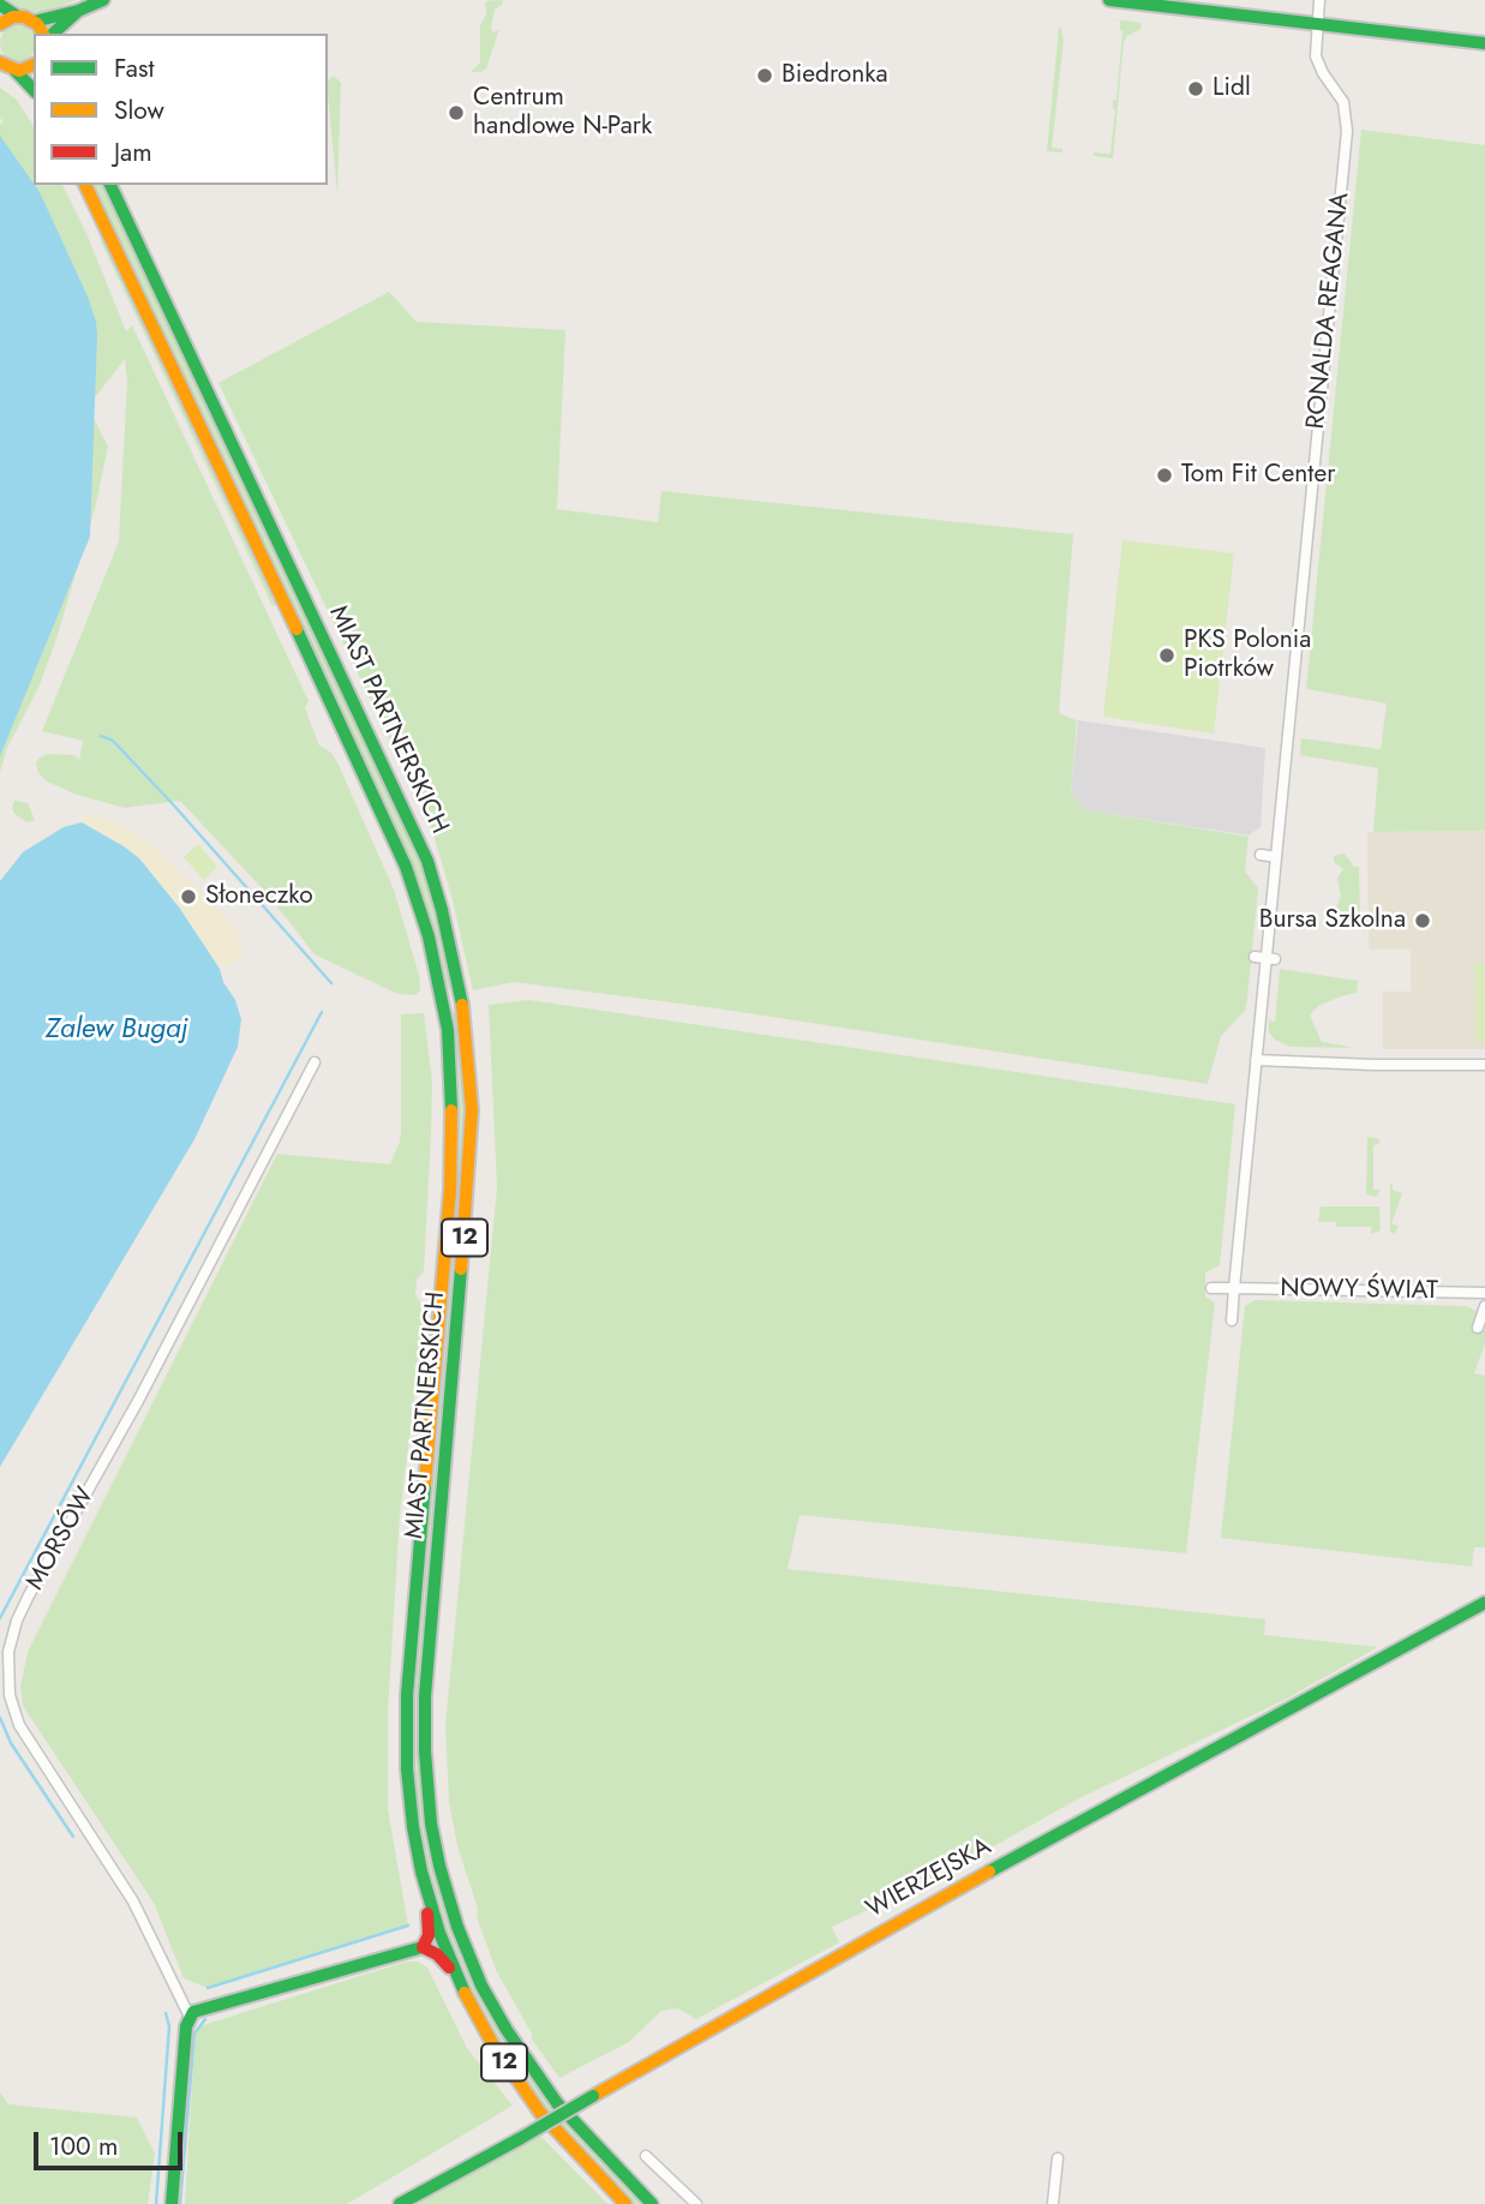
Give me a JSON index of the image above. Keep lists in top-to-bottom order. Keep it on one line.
{"streets":{"main road":["MIAST PARTNERSKICH","12","WIERZEJSKA"],"street":["RONALDA REAGANA","NOWY ŚWIAT","MORSÓW"]},"water":["Zalew Bugaj"],"places":["Biedronka","Lidl","Centrum handlowe N-Park","Tom Fit Center","PKS Polonia Piotrków","Słoneczko","Bursa Szkolna"],"legend":["Fast","Slow","Jam"],"scale_bar":"100 m"}
